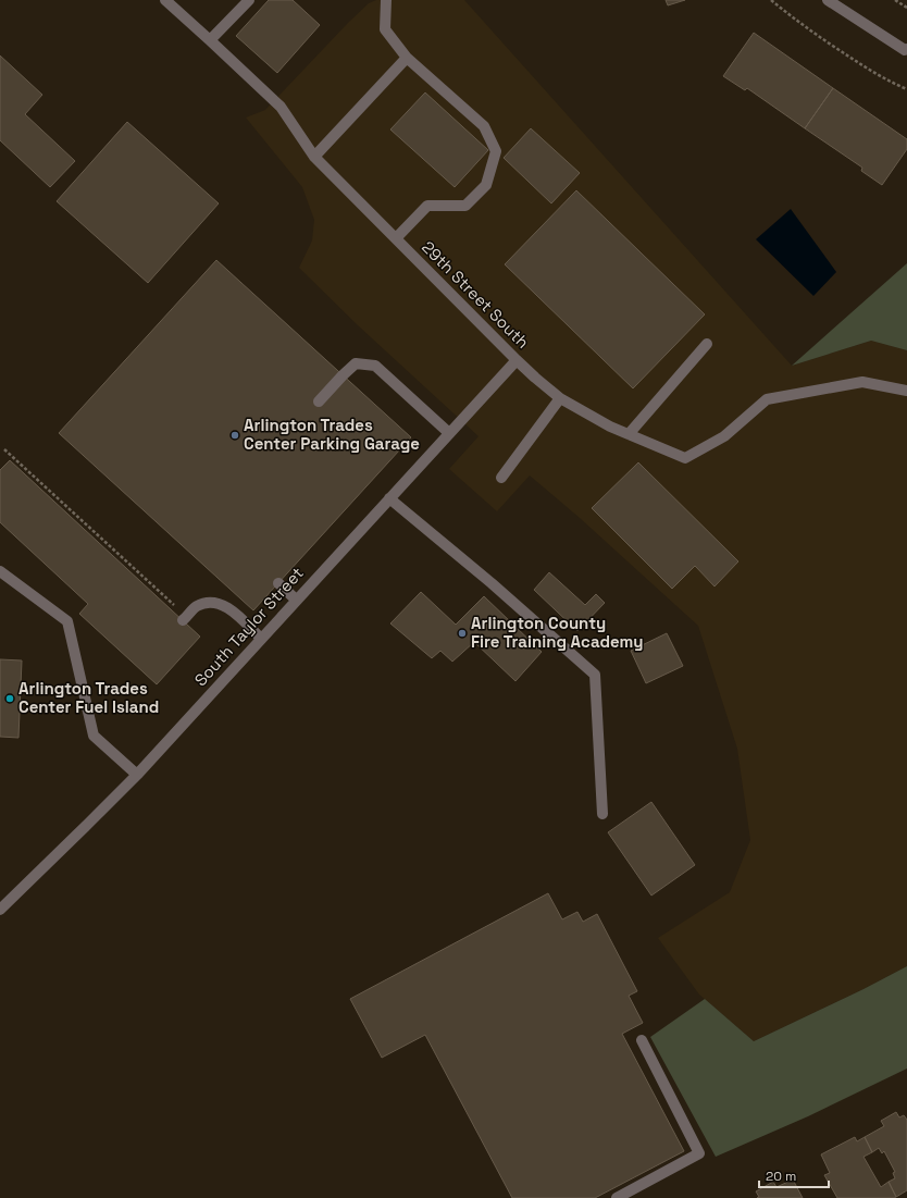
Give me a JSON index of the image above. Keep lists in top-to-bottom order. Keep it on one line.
{"streets":{"street":["29th Street South","South Taylor Street"]},"crossings":[["29th Street South","South Taylor Street"]],"places":["Arlington Trades Center Parking Garage","Arlington County Fire Training Academy","Arlington Trades Center Fuel Island"],"scale_bar":"20 m"}
